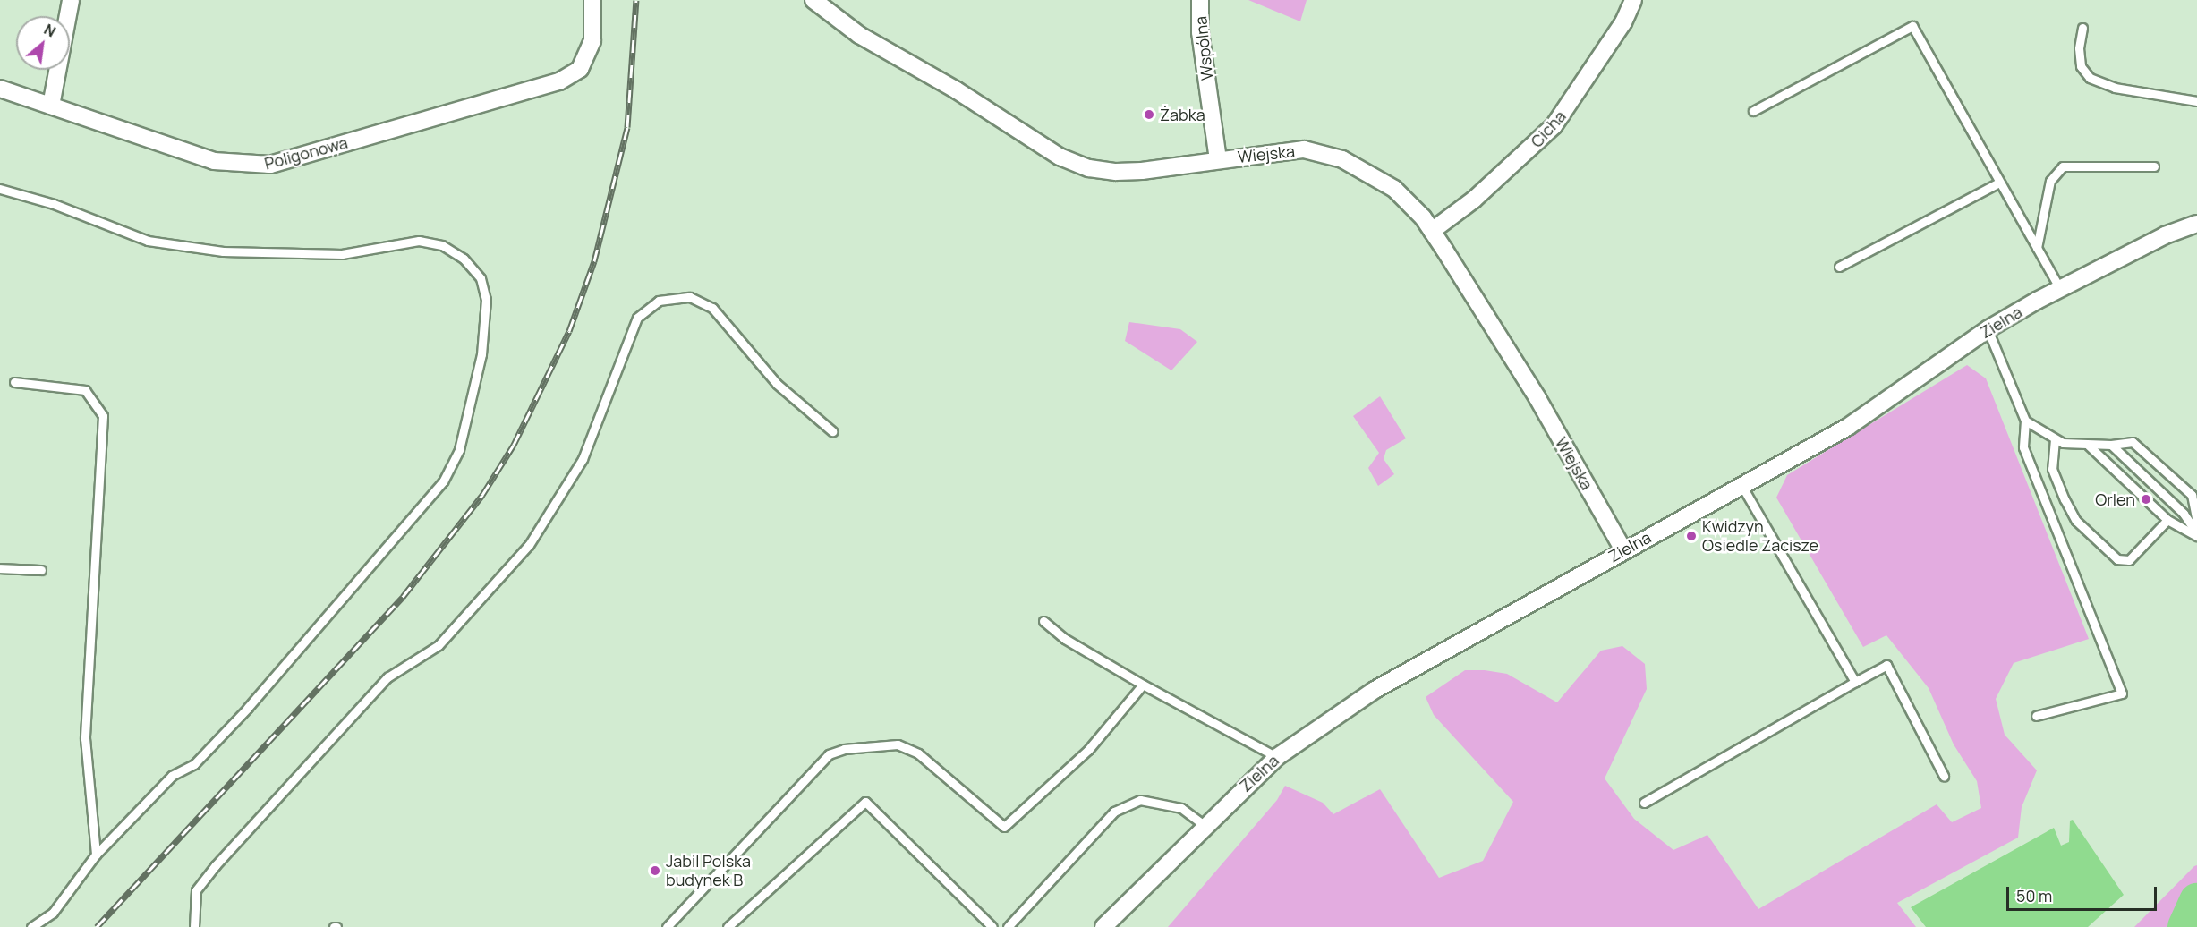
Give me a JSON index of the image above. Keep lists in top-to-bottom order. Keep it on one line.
{"streets":{"street":["Wspólna","Cicha","Poligonowa","Wiejska","Zielna"]},"crossings":[["Wspólna","Wiejska"],["Cicha","Wiejska"],["Wiejska","Zielna"]],"places":["Żabka","Orlen","Kwidzyn Osiedle Zacisze","Jabil Polska budynek B"],"scale_bar":"50 m","north":"top right"}
